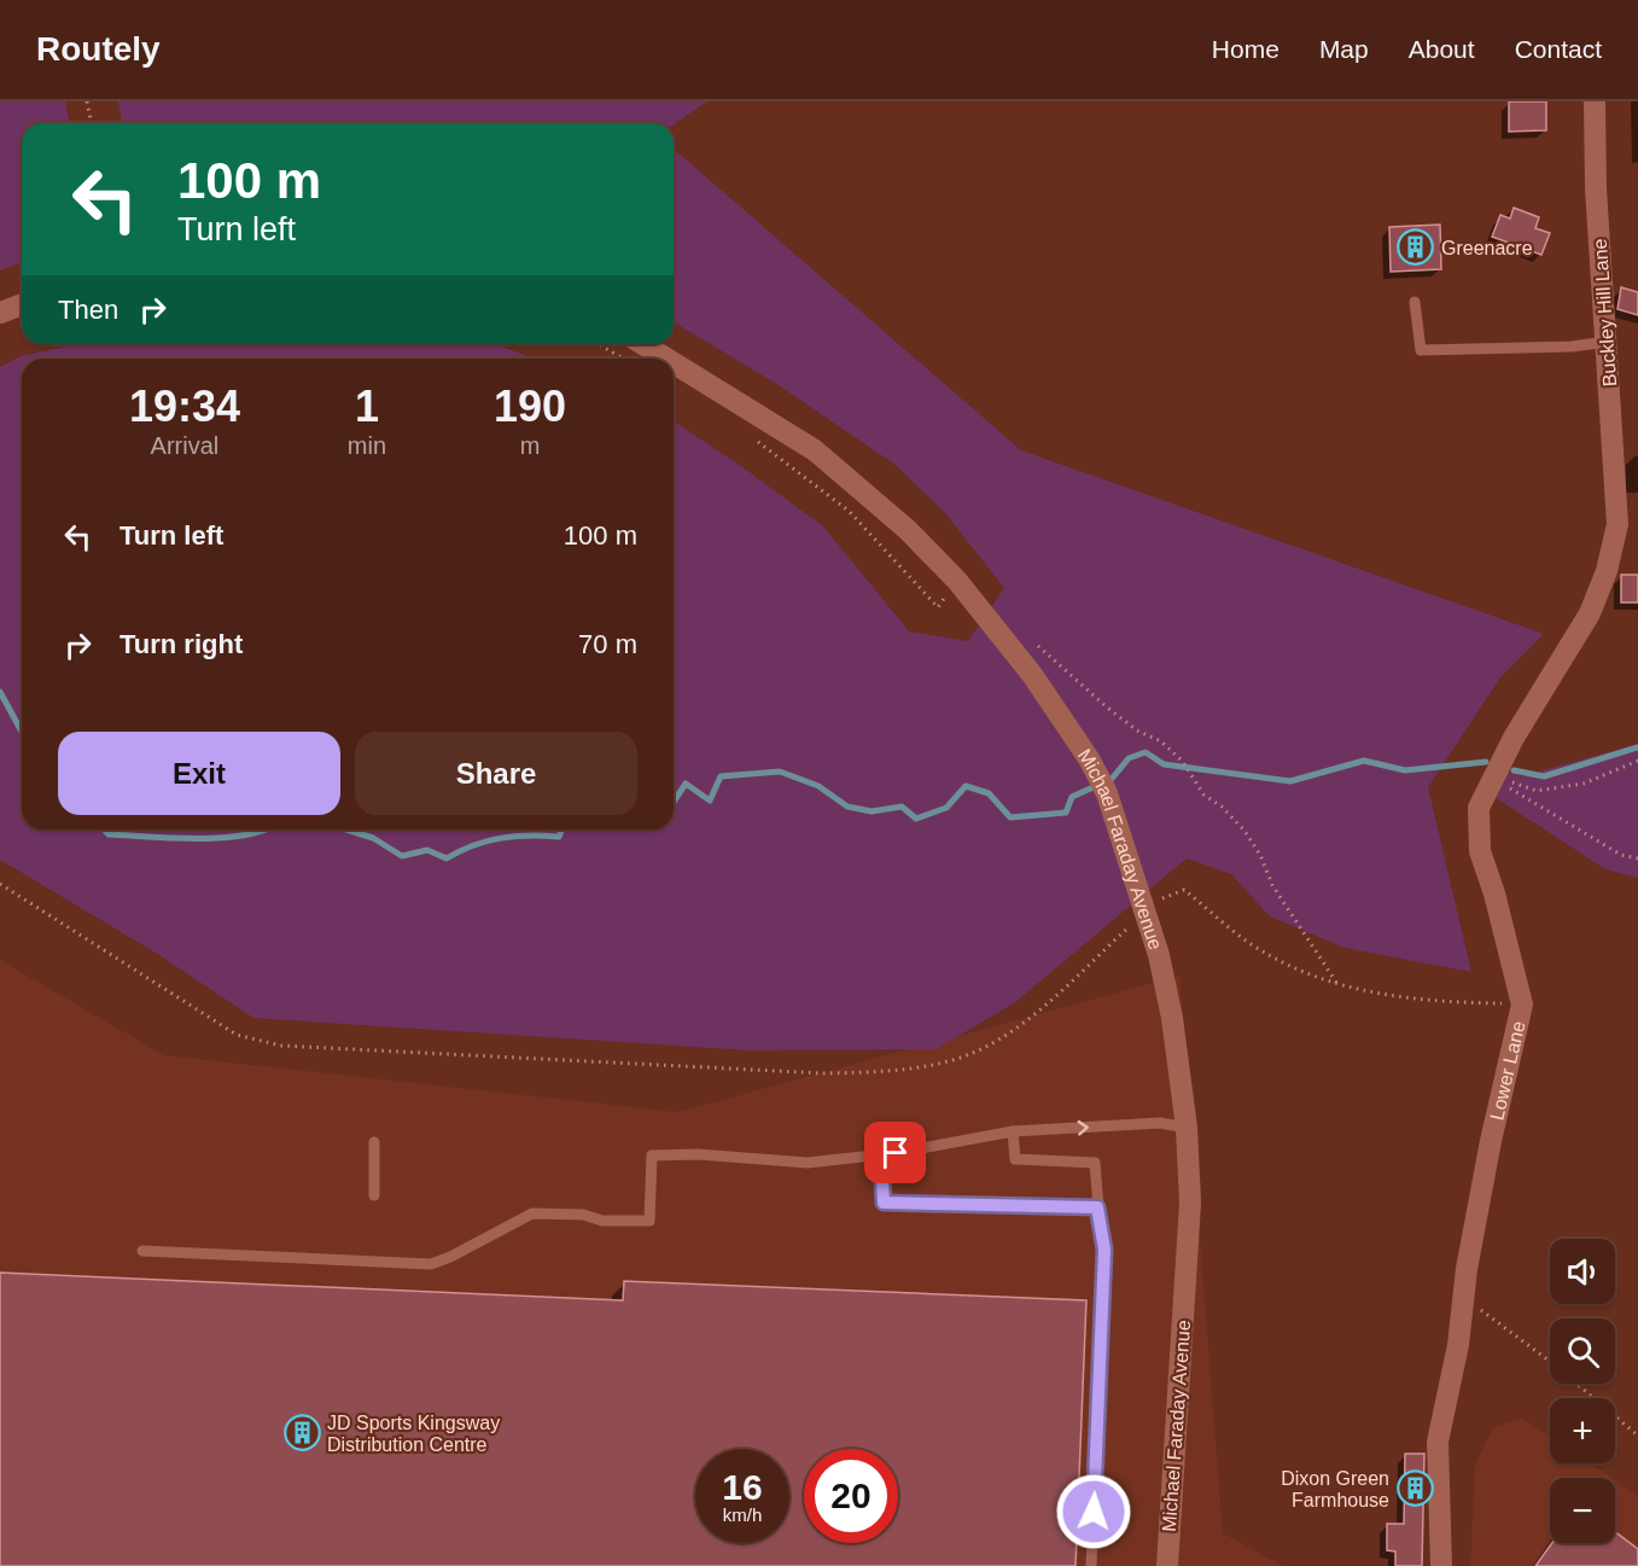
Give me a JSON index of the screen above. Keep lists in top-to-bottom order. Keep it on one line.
{"streets":{"street":["Buckley Hill Lane","Michael Faraday Avenue","Lower Lane"]},"crossings":[["Buckley Hill Lane","Lower Lane"]],"places":{"building":["Greenacre","JD Sports Kingsway Distribution Centre","Dixon Green Farmhouse"]},"page":{"header":"Routely","nav":["Home","Map","About","Contact"],"turn":["100 m","Turn left"],"then":"Then","eta":["19:34","Arrival","1","min","190","m"],"list":[{"name":"Turn left","value":"100 m"},{"name":"Turn right","value":"70 m"}],"buttons":["Exit","Share"],"map_buttons":["+","−"],"speed":"16 km/h","limit":"20"}}
